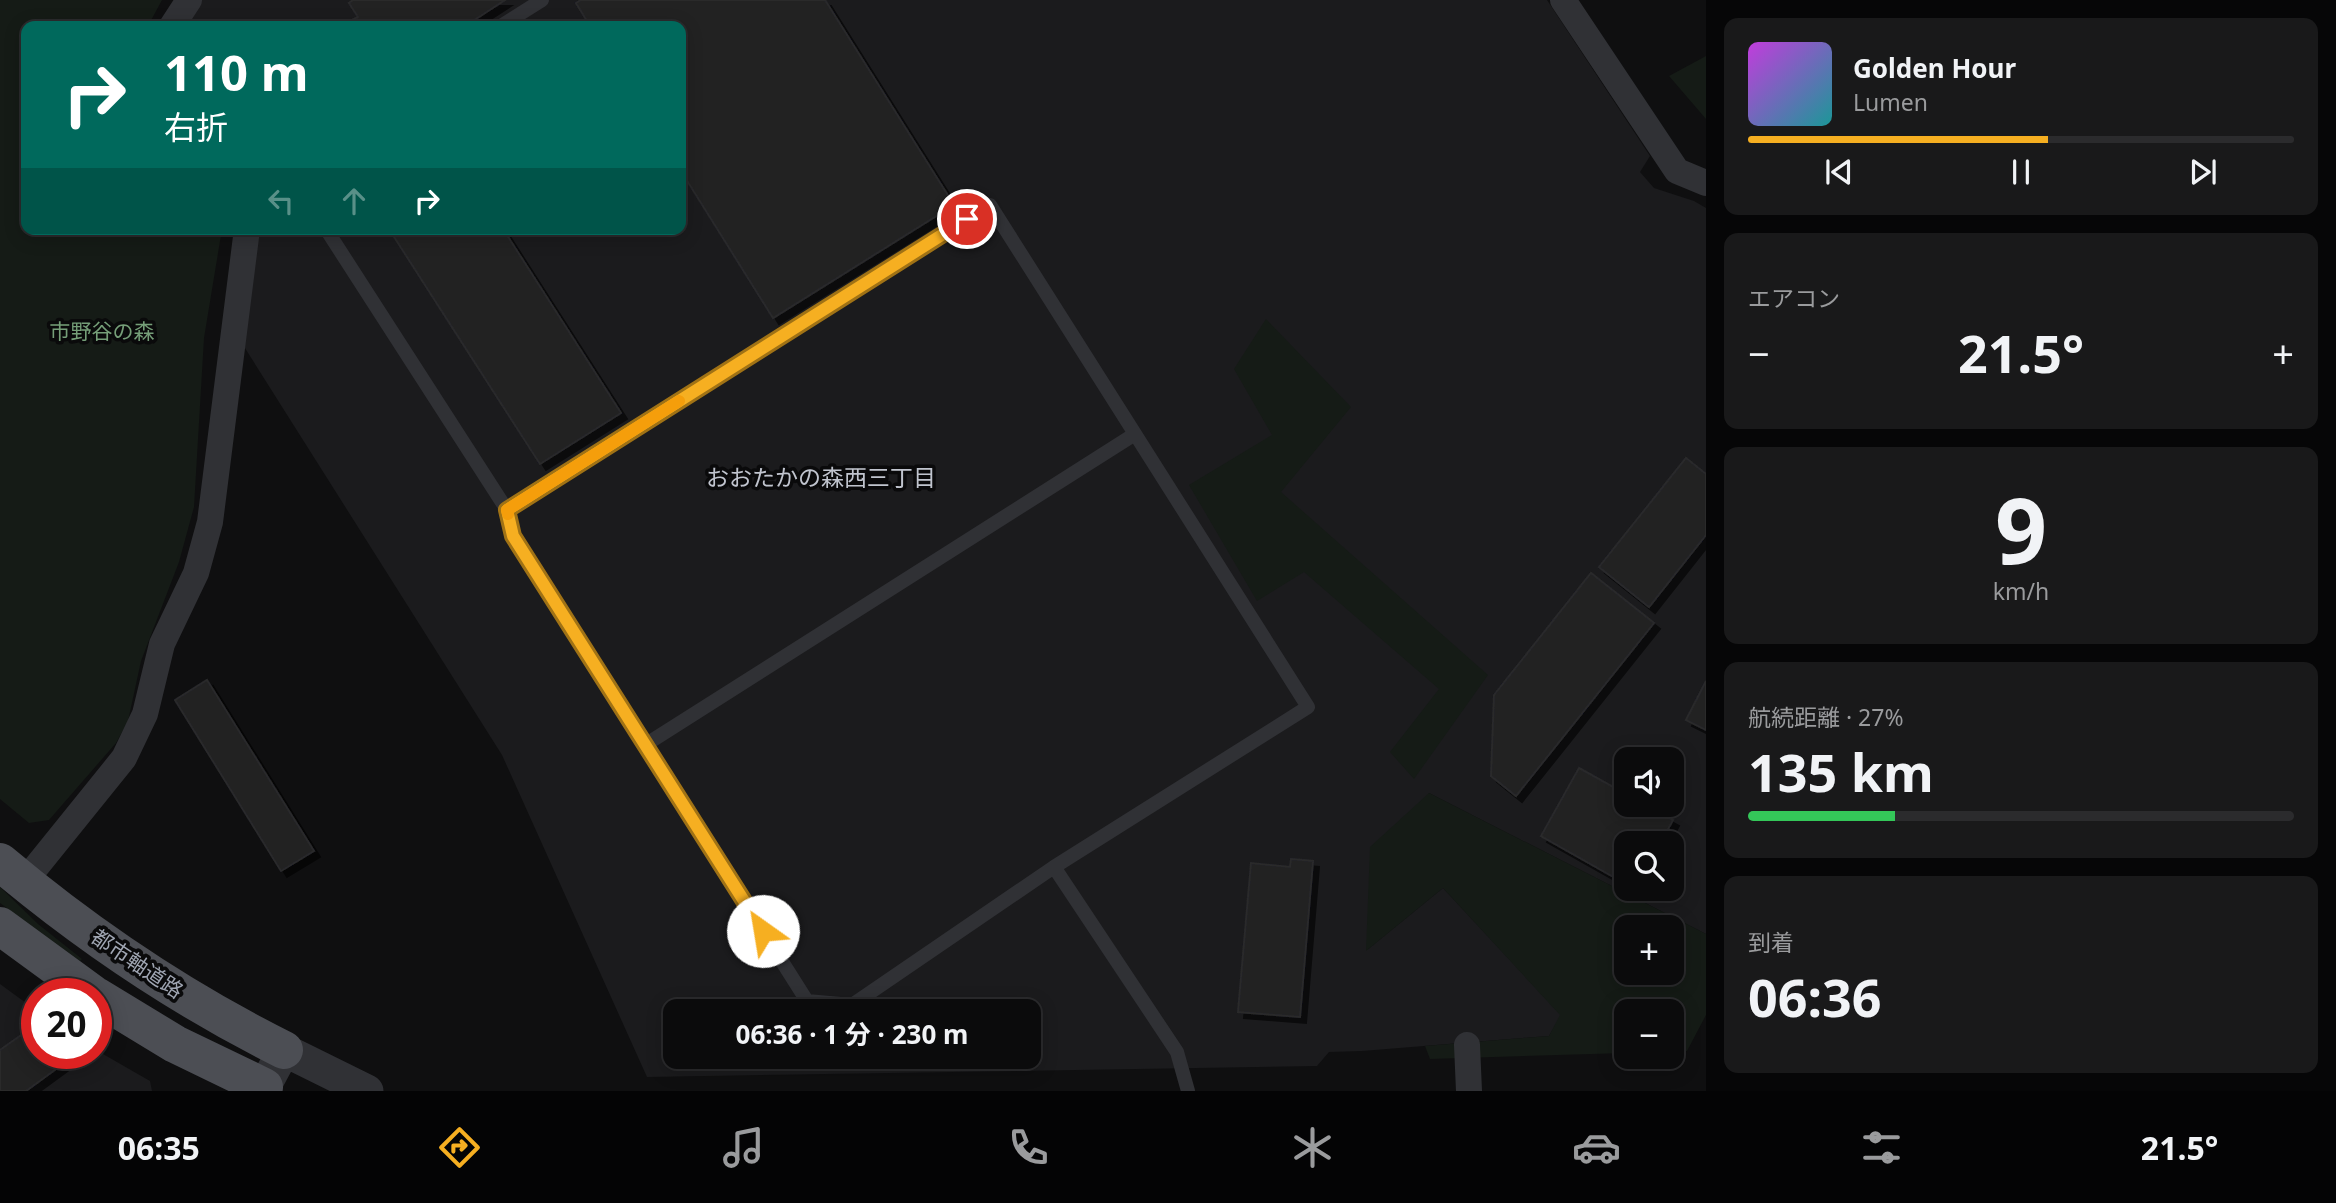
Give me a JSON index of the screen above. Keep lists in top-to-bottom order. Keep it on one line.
{"streets":{"main road":["都市軸道路"]},"districts":["おおたかの森西三丁目"],"parks":["市野谷の森"],"page":{"turn":["110 m","右折"],"song":["Golden Hour","Lumen"],"tile":["エアコン",["9","km/h"],["航続距離 · 27%","135 km"],["到着","06:36"]],"heat":["−","21.5°","+"],"map_buttons":["+","−"],"limit":"20","trip":"06:36 · 1 分 · 230 m","tabs":["06:35","21.5°"]}}
